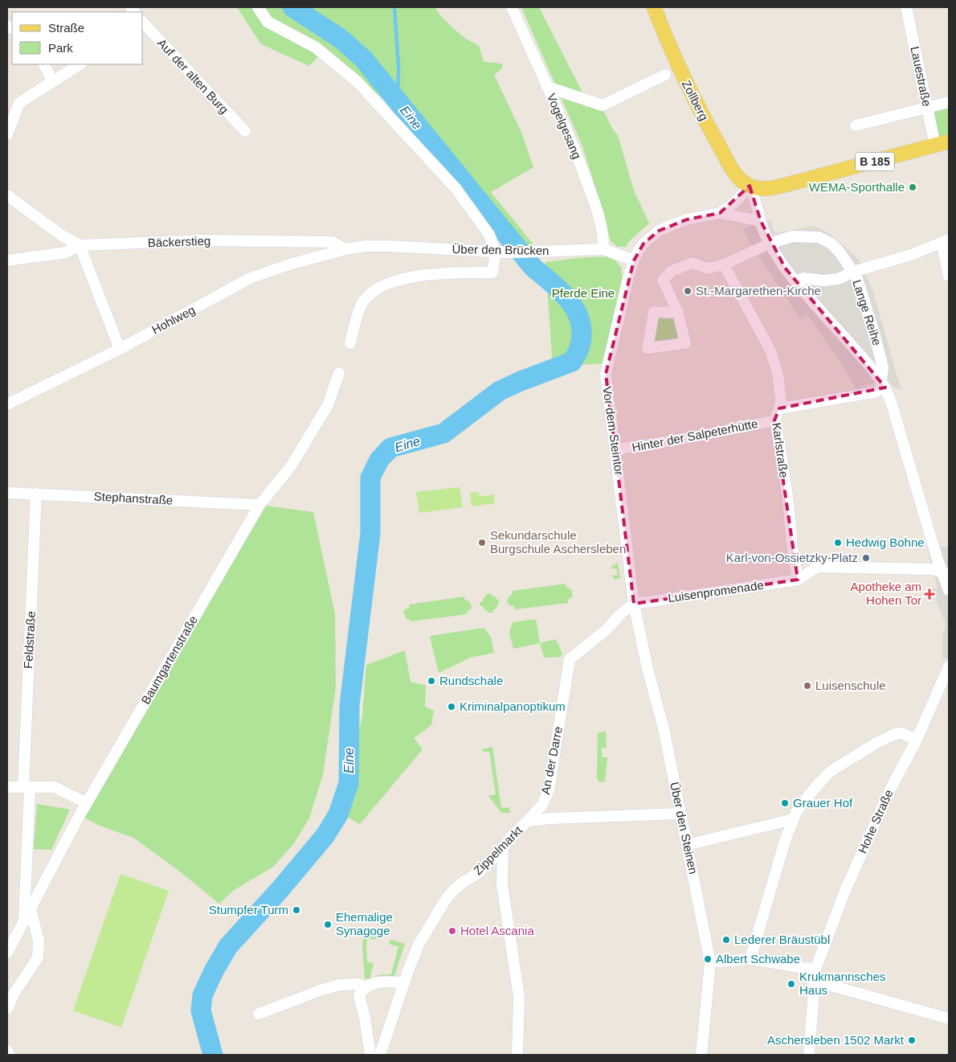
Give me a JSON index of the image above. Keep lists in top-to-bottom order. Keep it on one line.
{"streets":{"main road":["Zollberg","B 185"],"street":["Auf der alten Burg","Lauestraße","Vogelgesang","Bäckerstieg","Über den Brücken","Lange Reihe","Hohlweg","Vor dem Steintor","Hinter der Salpeterhütte","Karlstraße","Stephanstraße","Luisenpromenade","Feldstraße","Baumgartenstraße","An der Darre","Hohe Straße","Über den Steinen","Zippelmarkt"]},"crossings":[["Lauestraße","B 185"],["Zollberg","B 185"],["Zollberg","Lange Reihe"],["Vogelgesang","Über den Brücken"],["B 185","Lange Reihe"],["Bäckerstieg","Über den Brücken"],["Bäckerstieg","Hohlweg"],["Über den Brücken","Hohlweg"],["Über den Brücken","Vor dem Steintor"],["Vor dem Steintor","Hinter der Salpeterhütte"],["Vor dem Steintor","Luisenpromenade"],["Vor dem Steintor","An der Darre"],["Vor dem Steintor","Über den Steinen"],["Hinter der Salpeterhütte","Karlstraße"],["Karlstraße","Luisenpromenade"],["Stephanstraße","Feldstraße"],["Stephanstraße","Baumgartenstraße"],["Luisenpromenade","An der Darre"],["Luisenpromenade","Über den Steinen"],["Feldstraße","Baumgartenstraße"],["An der Darre","Über den Steinen"],["An der Darre","Zippelmarkt"],["Über den Steinen","Zippelmarkt"]],"water":["Eine"],"parks":["Pferde Eine"],"places":{"other":["WEMA-Sporthalle","St.-Margarethen-Kirche","Sekundarschule Burgschule Aschersleben","Hedwig Bohne","Karl-von-Ossietzky-Platz","Rundschale","Luisenschule","Kriminalpanoptikum","Grauer Hof","Stumpfer Turm","Ehemalige Synagoge","Hotel Ascania","Lederer Bräustübl","Albert Schwabe","Krukmannsches Haus","Aschersleben 1502 Markt"],"health":["Apotheke am Hohen Tor"]},"legend":["Straße","Park"]}
